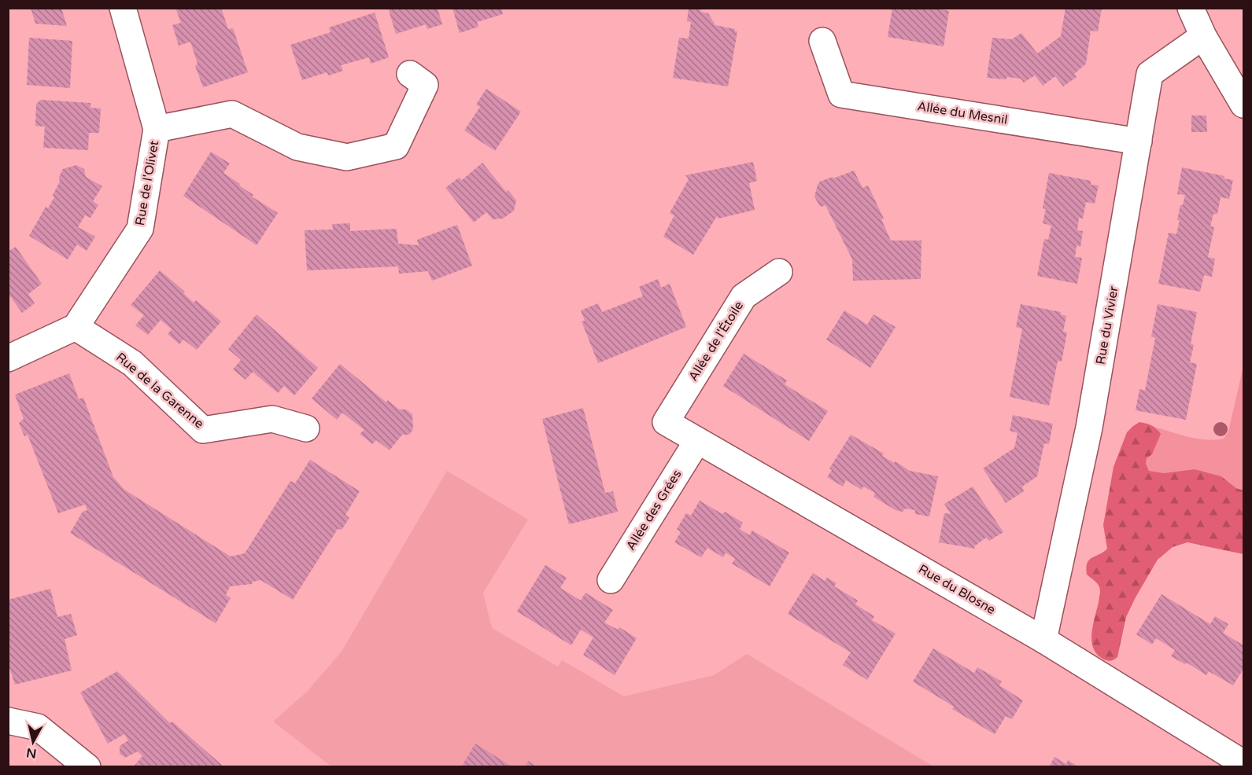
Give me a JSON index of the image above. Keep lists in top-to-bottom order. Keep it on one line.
{"streets":{"street":["Allée du Mesnil","Rue de l'Olivet","Rue du Vivier","Allée de l'Étoile","Rue de la Garenne","Allée des Grées","Rue du Blosne"]},"crossings":[["Allée du Mesnil","Rue du Vivier"],["Rue de l'Olivet","Rue de la Garenne"],["Rue du Vivier","Rue du Blosne"],["Allée de l'Étoile","Rue du Blosne"],["Allée des Grées","Rue du Blosne"]],"north":"bottom"}
